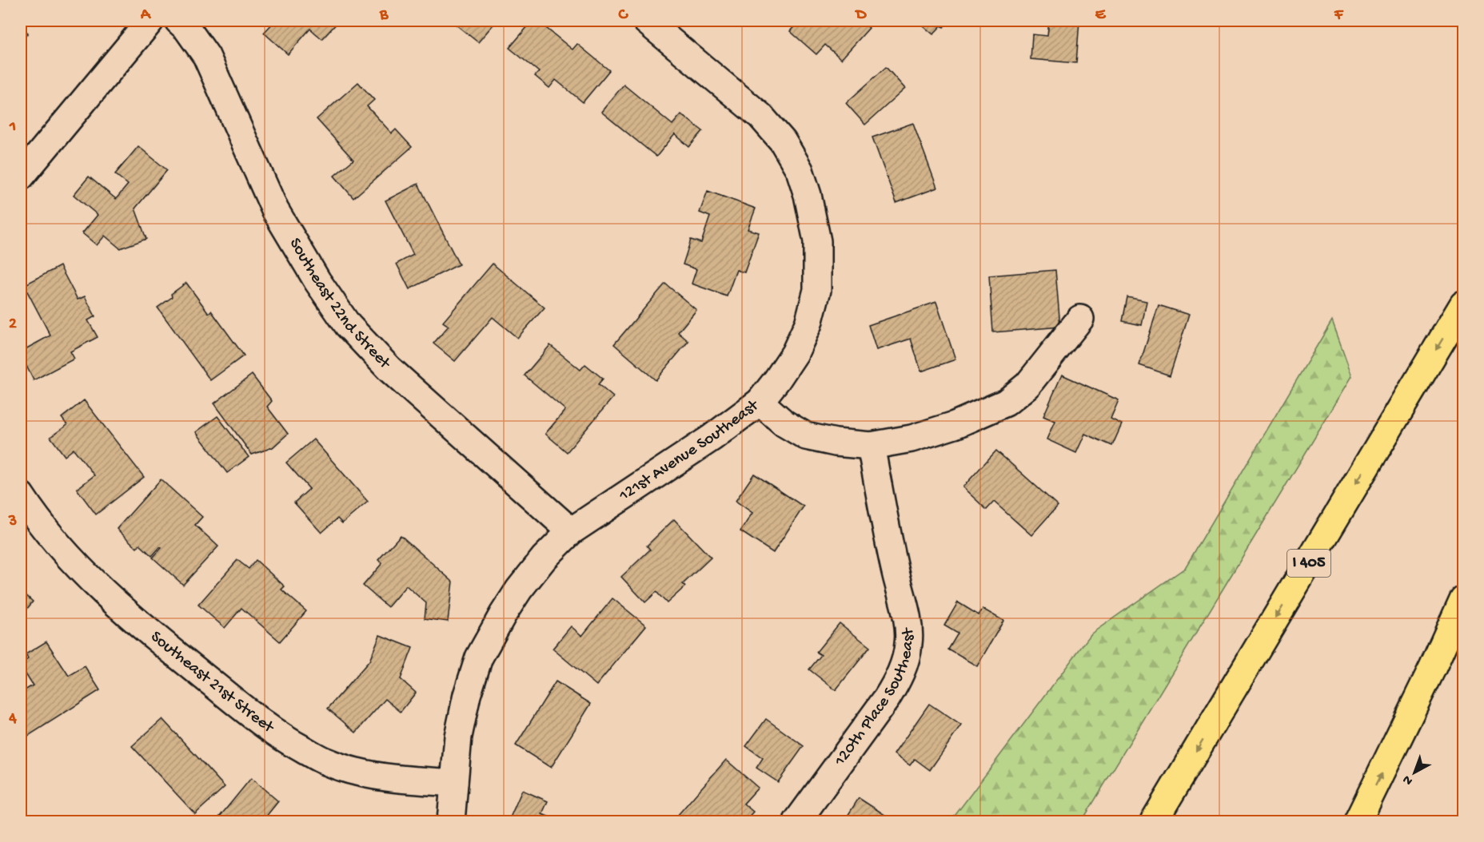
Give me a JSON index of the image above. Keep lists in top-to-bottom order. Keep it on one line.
{"streets":{"highway":["I 405"],"street":["Southeast 22nd Street","121st Avenue Southeast","Southeast 21st Street","120th Place Southeast"]},"crossings":[["Southeast 22nd Street","121st Avenue Southeast"],["121st Avenue Southeast","Southeast 21st Street"],["121st Avenue Southeast","120th Place Southeast"]],"north":"bottom left","grid":{"columns":["A","B","C","D","E","F"],"rows":["1","2","3","4"]}}
